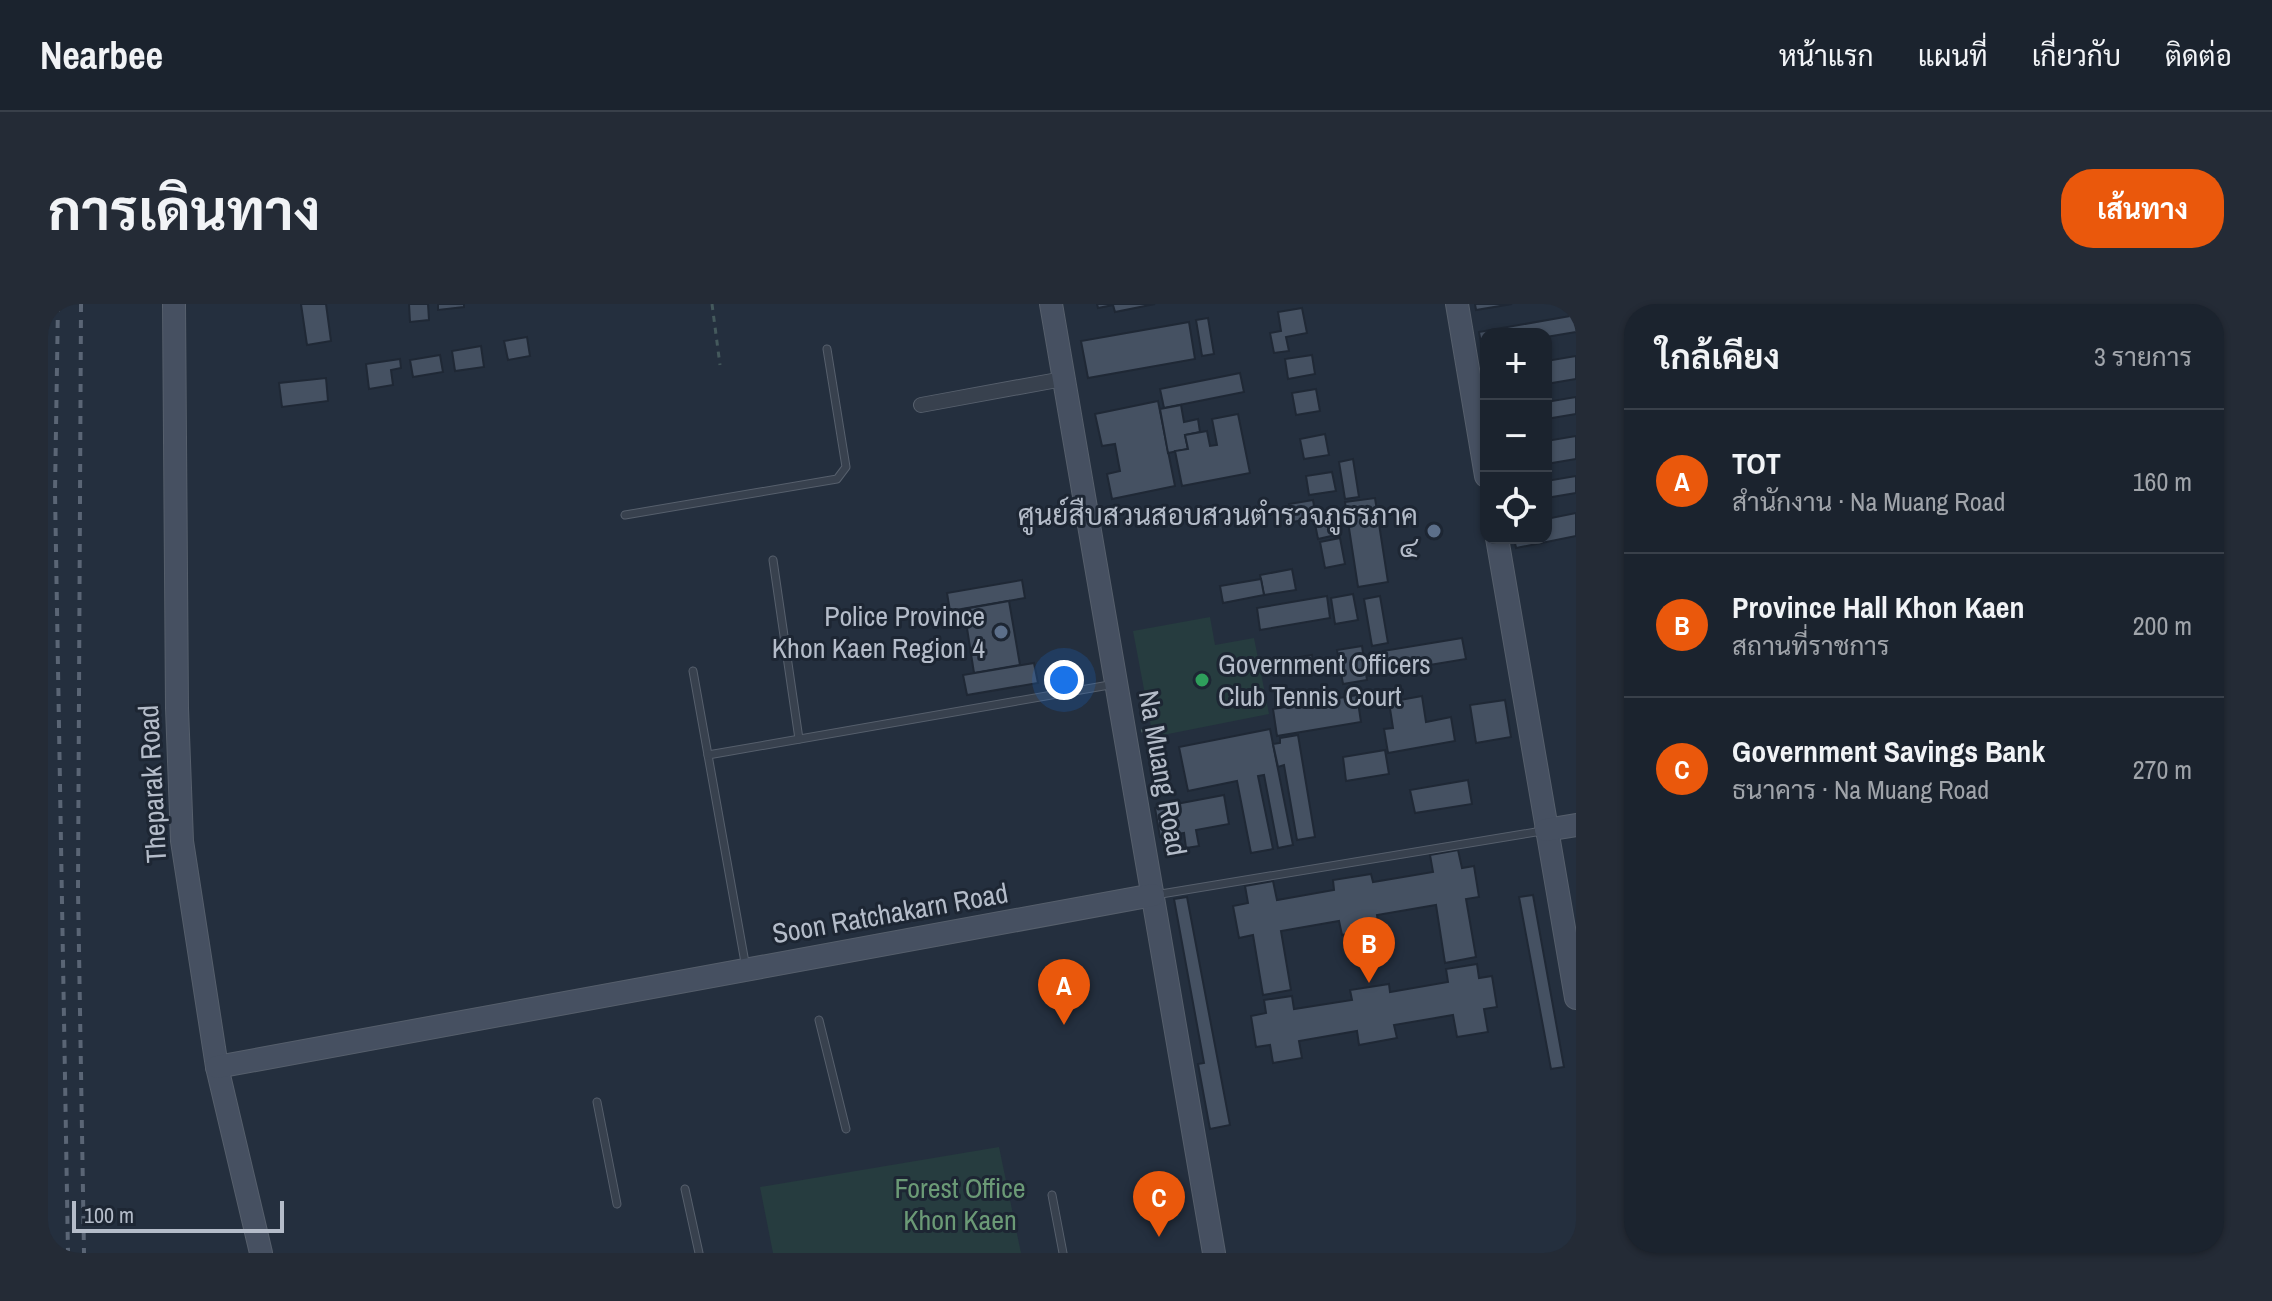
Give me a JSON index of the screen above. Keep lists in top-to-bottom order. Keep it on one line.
{"streets":{"street":["Na Muang Road","Theparak Road","Soon Ratchakarn Road"]},"crossings":[["Na Muang Road","Soon Ratchakarn Road"],["Theparak Road","Soon Ratchakarn Road"]],"parks":["Forest Office Khon Kaen"],"places":["ศูนย์สืบสวนสอบสวนตำรวจภูธรภาค ๔","Police Province Khon Kaen Region 4","Government Officers Club Tennis Court"],"scale_bar":"100 m","page":{"header":"Nearbee","nav":["หน้าแรก","แผนที่","เกี่ยวกับ","ติดต่อ"],"buttons":"เส้นทาง","title":"การเดินทาง","heading":["ใกล้เคียง","3 รายการ"],"map_buttons":["+","−"],"list":[{"mark":"A","name":"TOT","note":"สำนักงาน · Na Muang Road","value":"160 m"},{"mark":"B","name":"Province Hall Khon Kaen","note":"สถานที่ราชการ","value":"200 m"},{"mark":"C","name":"Government Savings Bank","note":"ธนาคาร · Na Muang Road","value":"270 m"}],"pins":["B","A","C"],"scale":"100 m"}}
